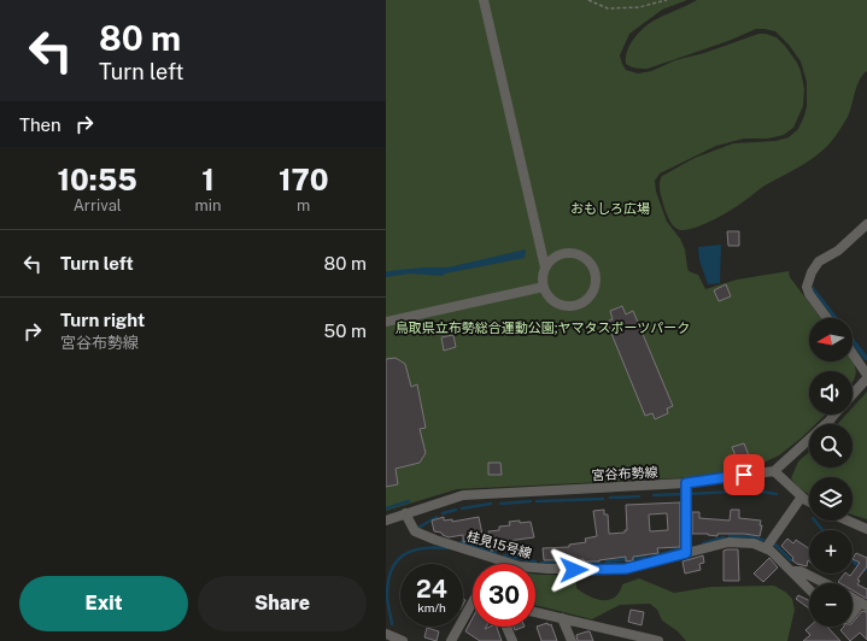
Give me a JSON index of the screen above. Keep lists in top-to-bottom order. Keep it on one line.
{"streets":{"street":["宮谷布勢線","桂見15号線"]},"crossings":[["宮谷布勢線","桂見15号線"]],"parks":["おもしろ広場","鳥取県立布勢総合運動公園;ヤマタスポーツパーク"],"north":"left","page":{"turn":["80 m","Turn left"],"then":"Then","eta":["10:55","Arrival","1","min","170","m"],"list":[{"name":"Turn left","value":"80 m"},{"name":"Turn right","note":"宮谷布勢線","value":"50 m"}],"map_buttons":["+","−"],"speed":"24 km/h","limit":"30","buttons":["Exit","Share"]}}
